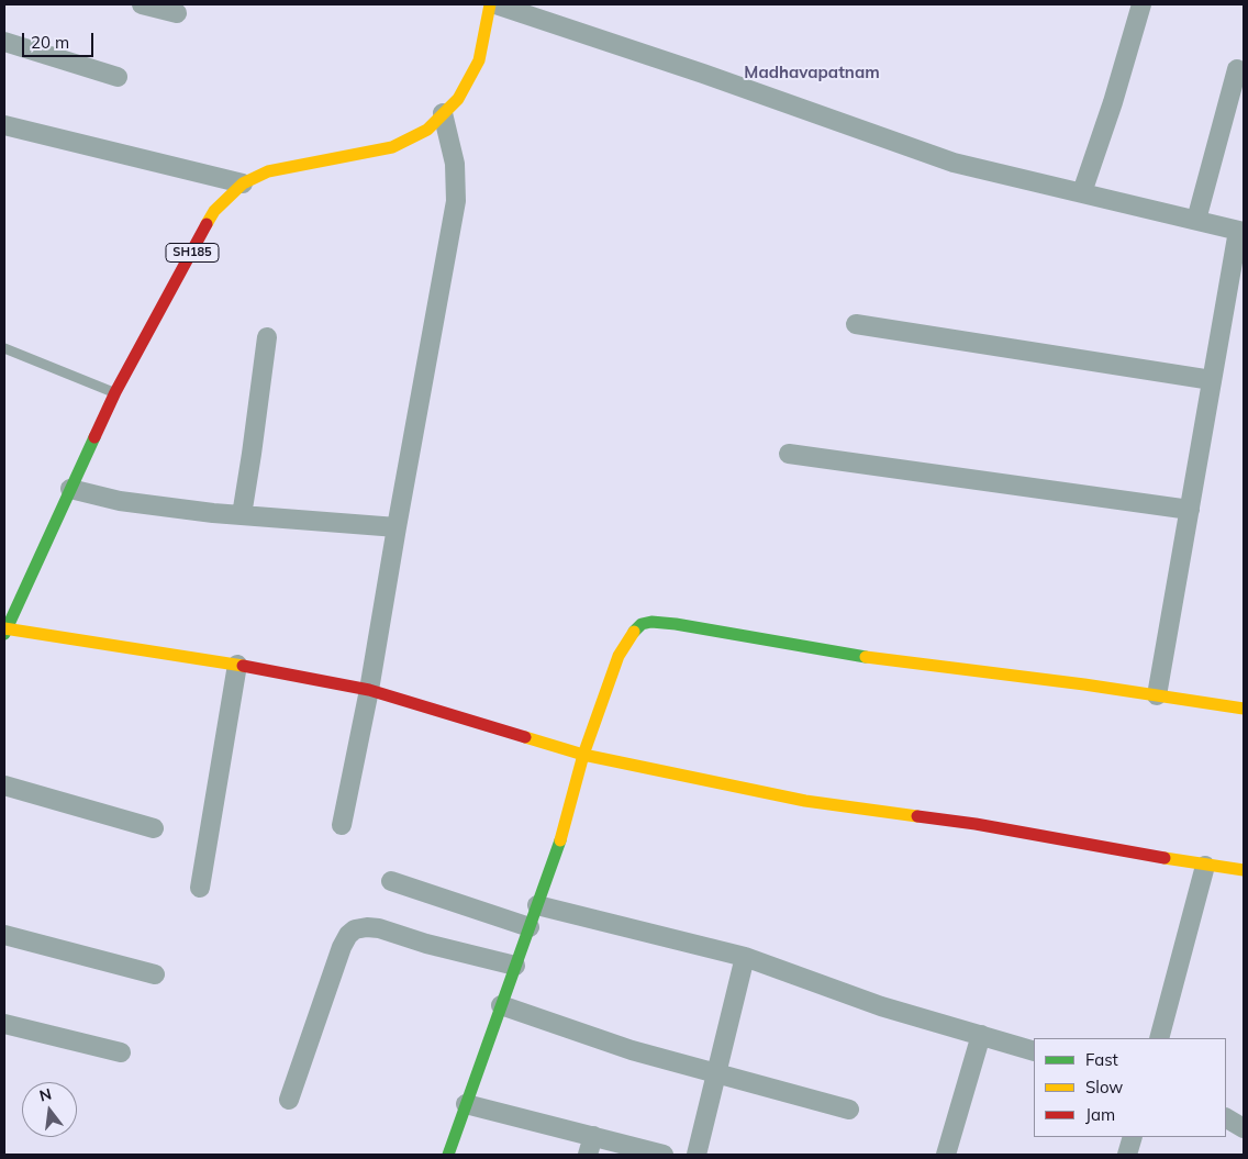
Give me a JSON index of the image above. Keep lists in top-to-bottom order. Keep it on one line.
{"streets":{"street":["SH185"]},"districts":["Madhavapatnam"],"legend":["Fast","Slow","Jam"],"scale_bar":"20 m","north":"top"}
